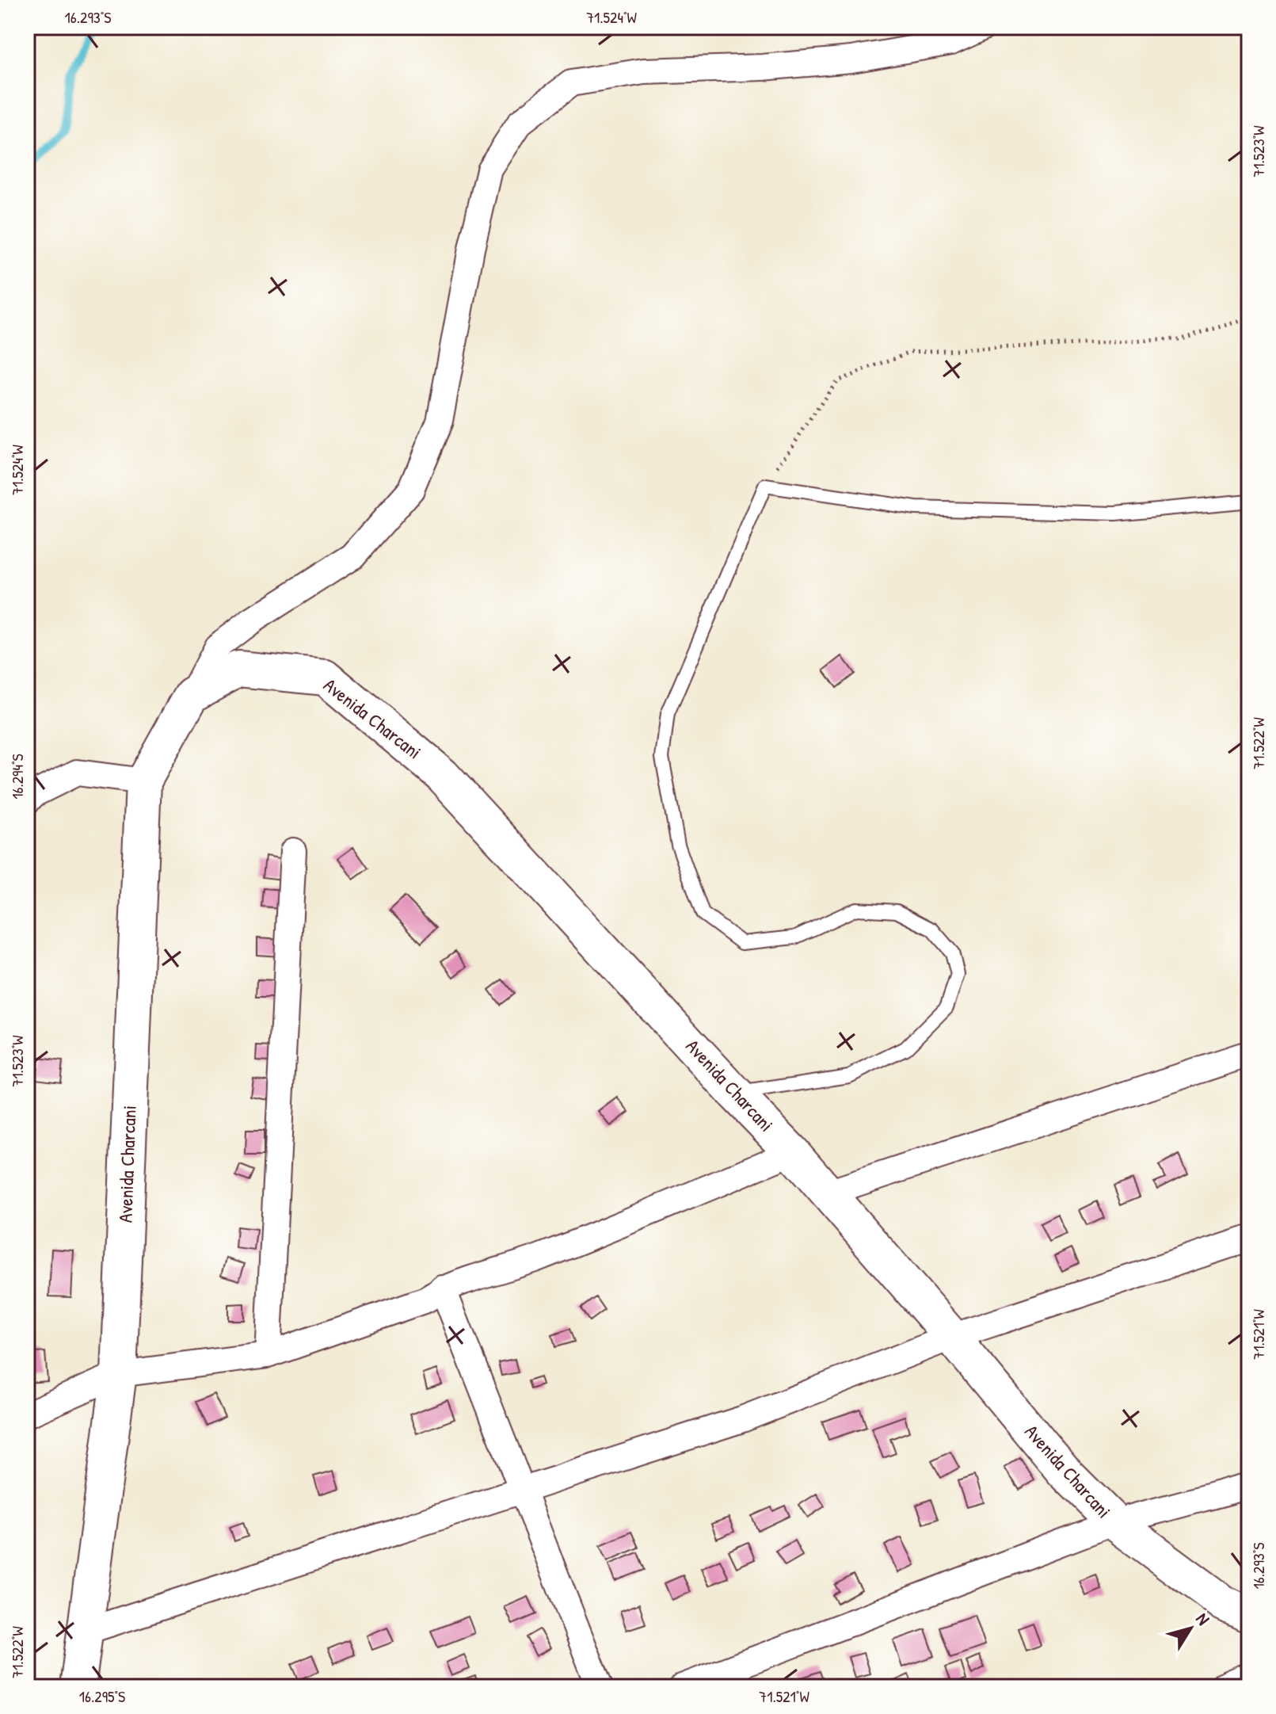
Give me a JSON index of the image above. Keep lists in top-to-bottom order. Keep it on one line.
{"streets":{"main road":["Avenida Charcani"]},"north":"top right","coordinates":["16.293°S","71.524°W","71.523°W","71.522°W","16.294°S","71.521°W","16.295°S"]}
